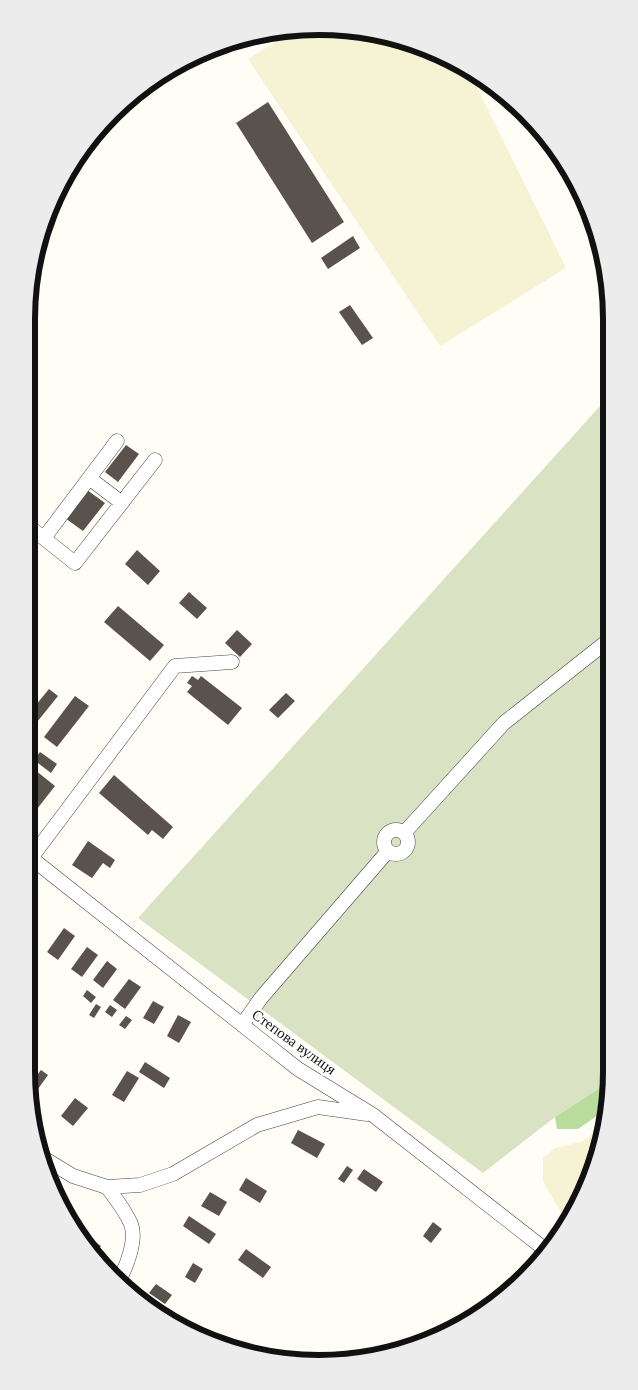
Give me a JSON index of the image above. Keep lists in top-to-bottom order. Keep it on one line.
{"streets":{"street":["Степова вулиця"]}}
